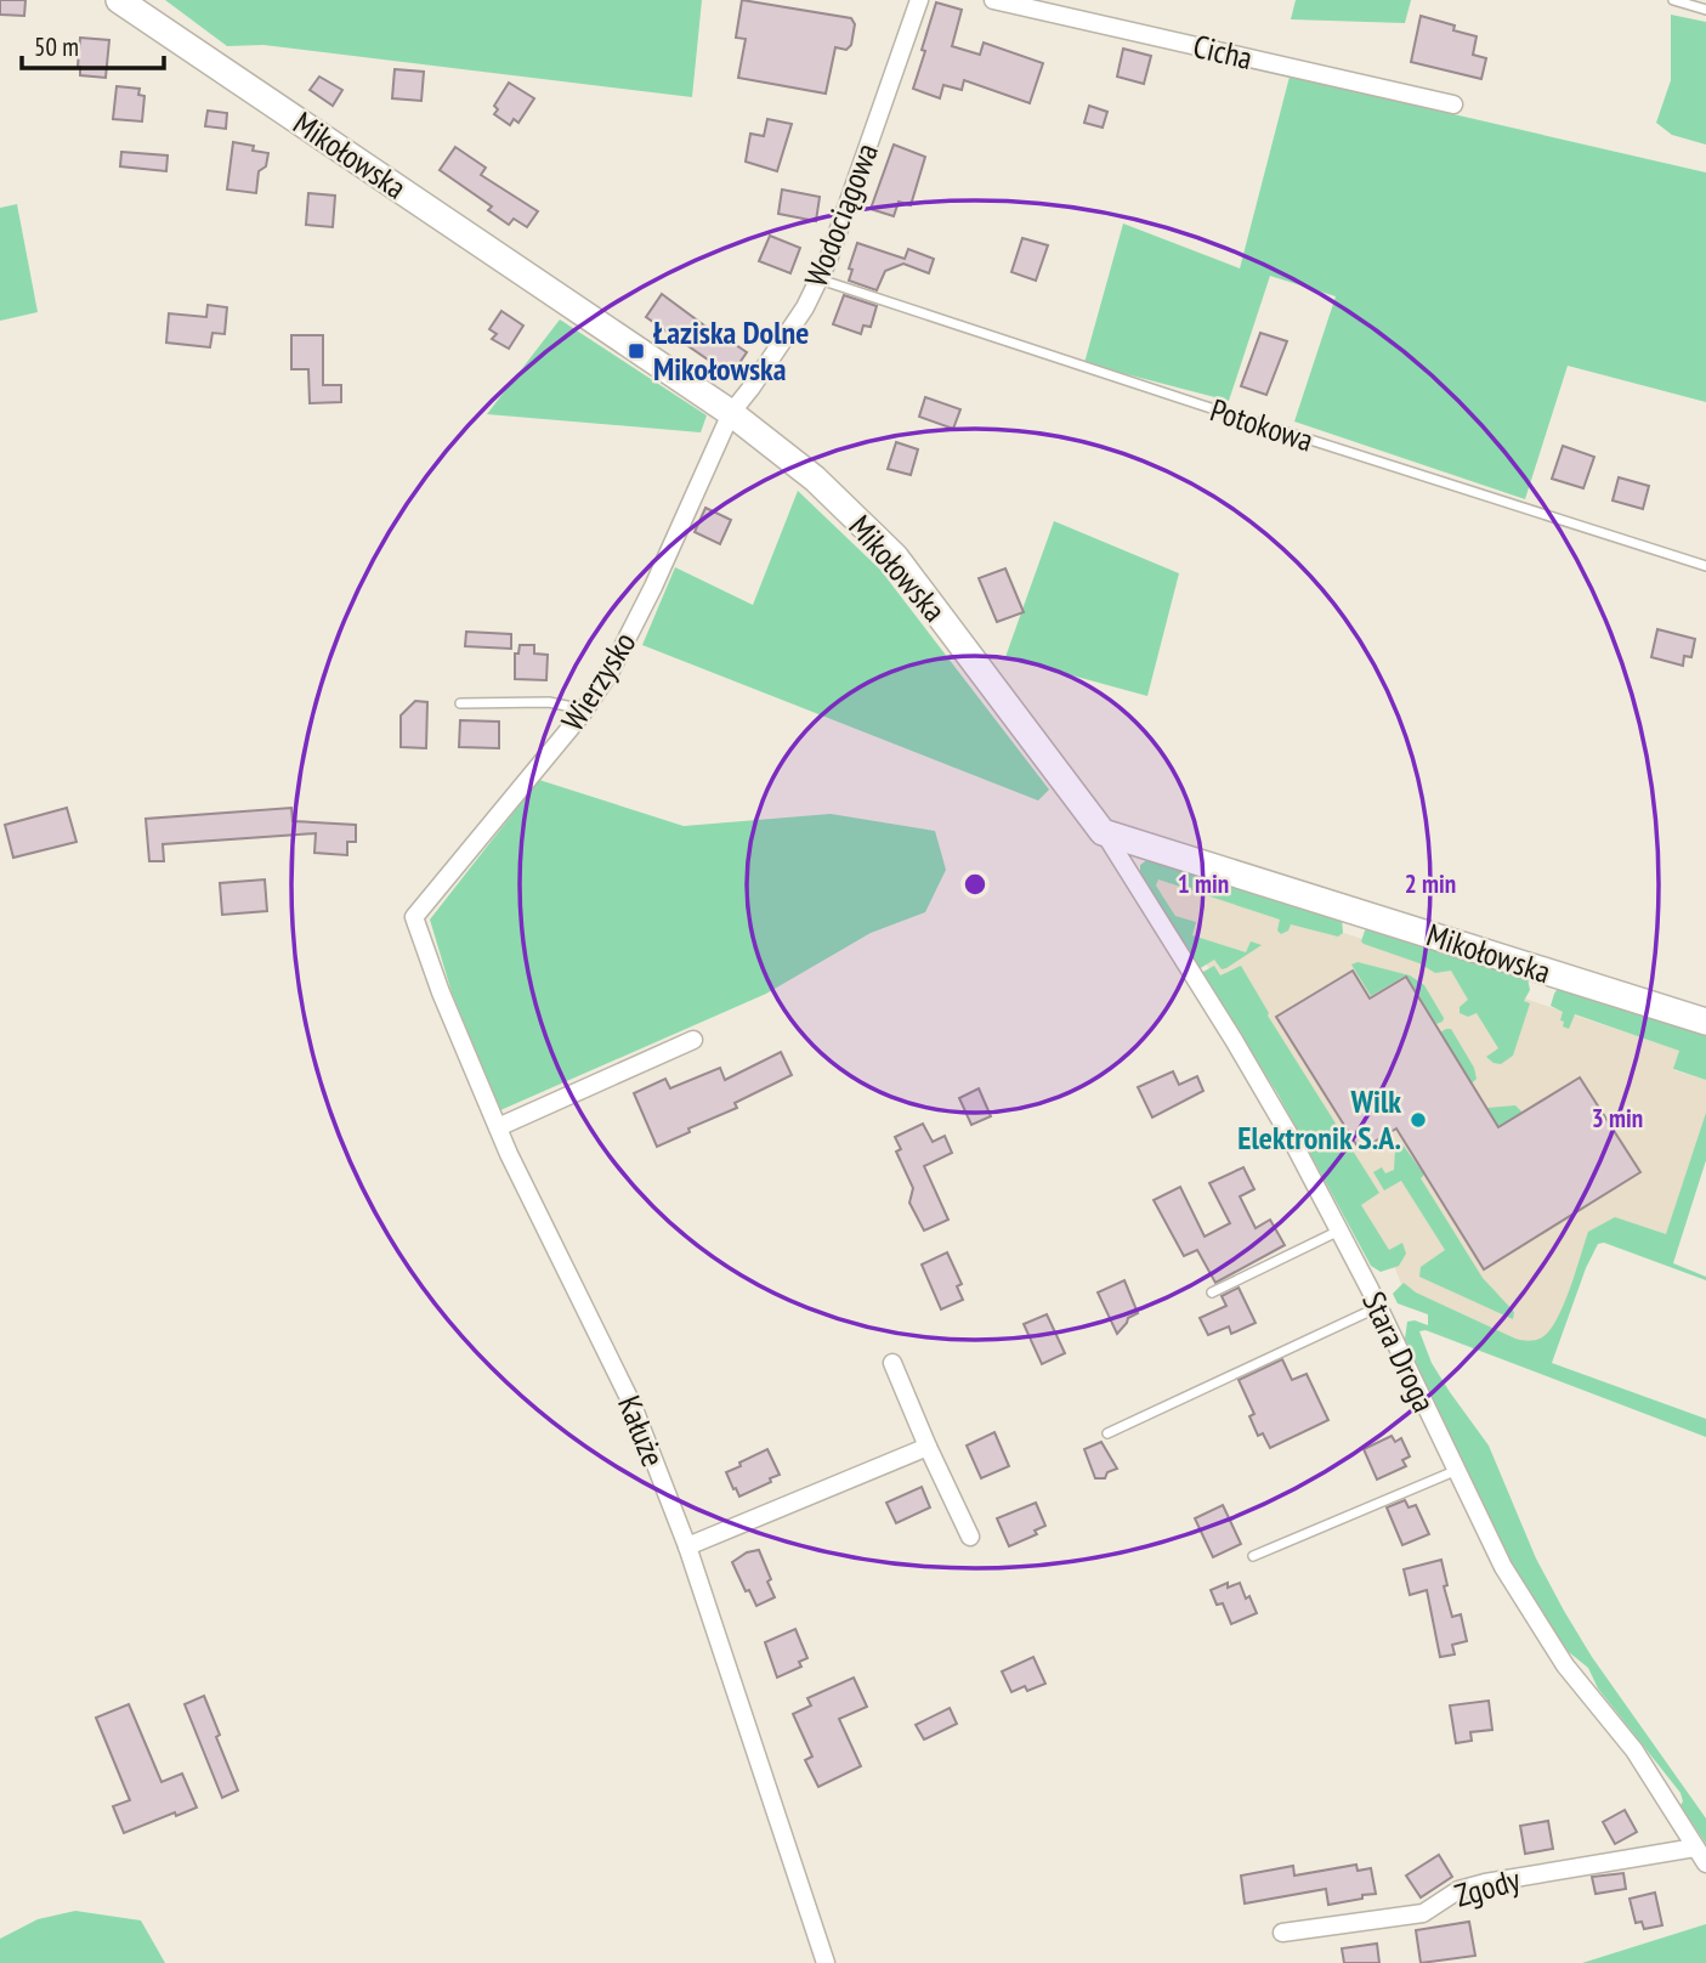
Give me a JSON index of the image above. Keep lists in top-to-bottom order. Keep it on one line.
{"streets":{"street":["Cicha","Mikołowska","Wodociągowa","Wierzysko","Stara Droga","Kałuże","Zgody"],"lane":["Potokowa"]},"crossings":[["Mikołowska","Wodociągowa"],["Mikołowska","Wierzysko"],["Mikołowska","Stara Droga"],["Wodociągowa","Potokowa"],["Wodociągowa","Wierzysko"],["Wierzysko","Kałuże"],["Stara Droga","Zgody"]],"places":{"transit":["Łaziska Dolne Mikołowska"],"other":["Wilk Elektronik S.A."]},"scale_bar":"50 m","rings":["1 min","2 min","3 min"]}
